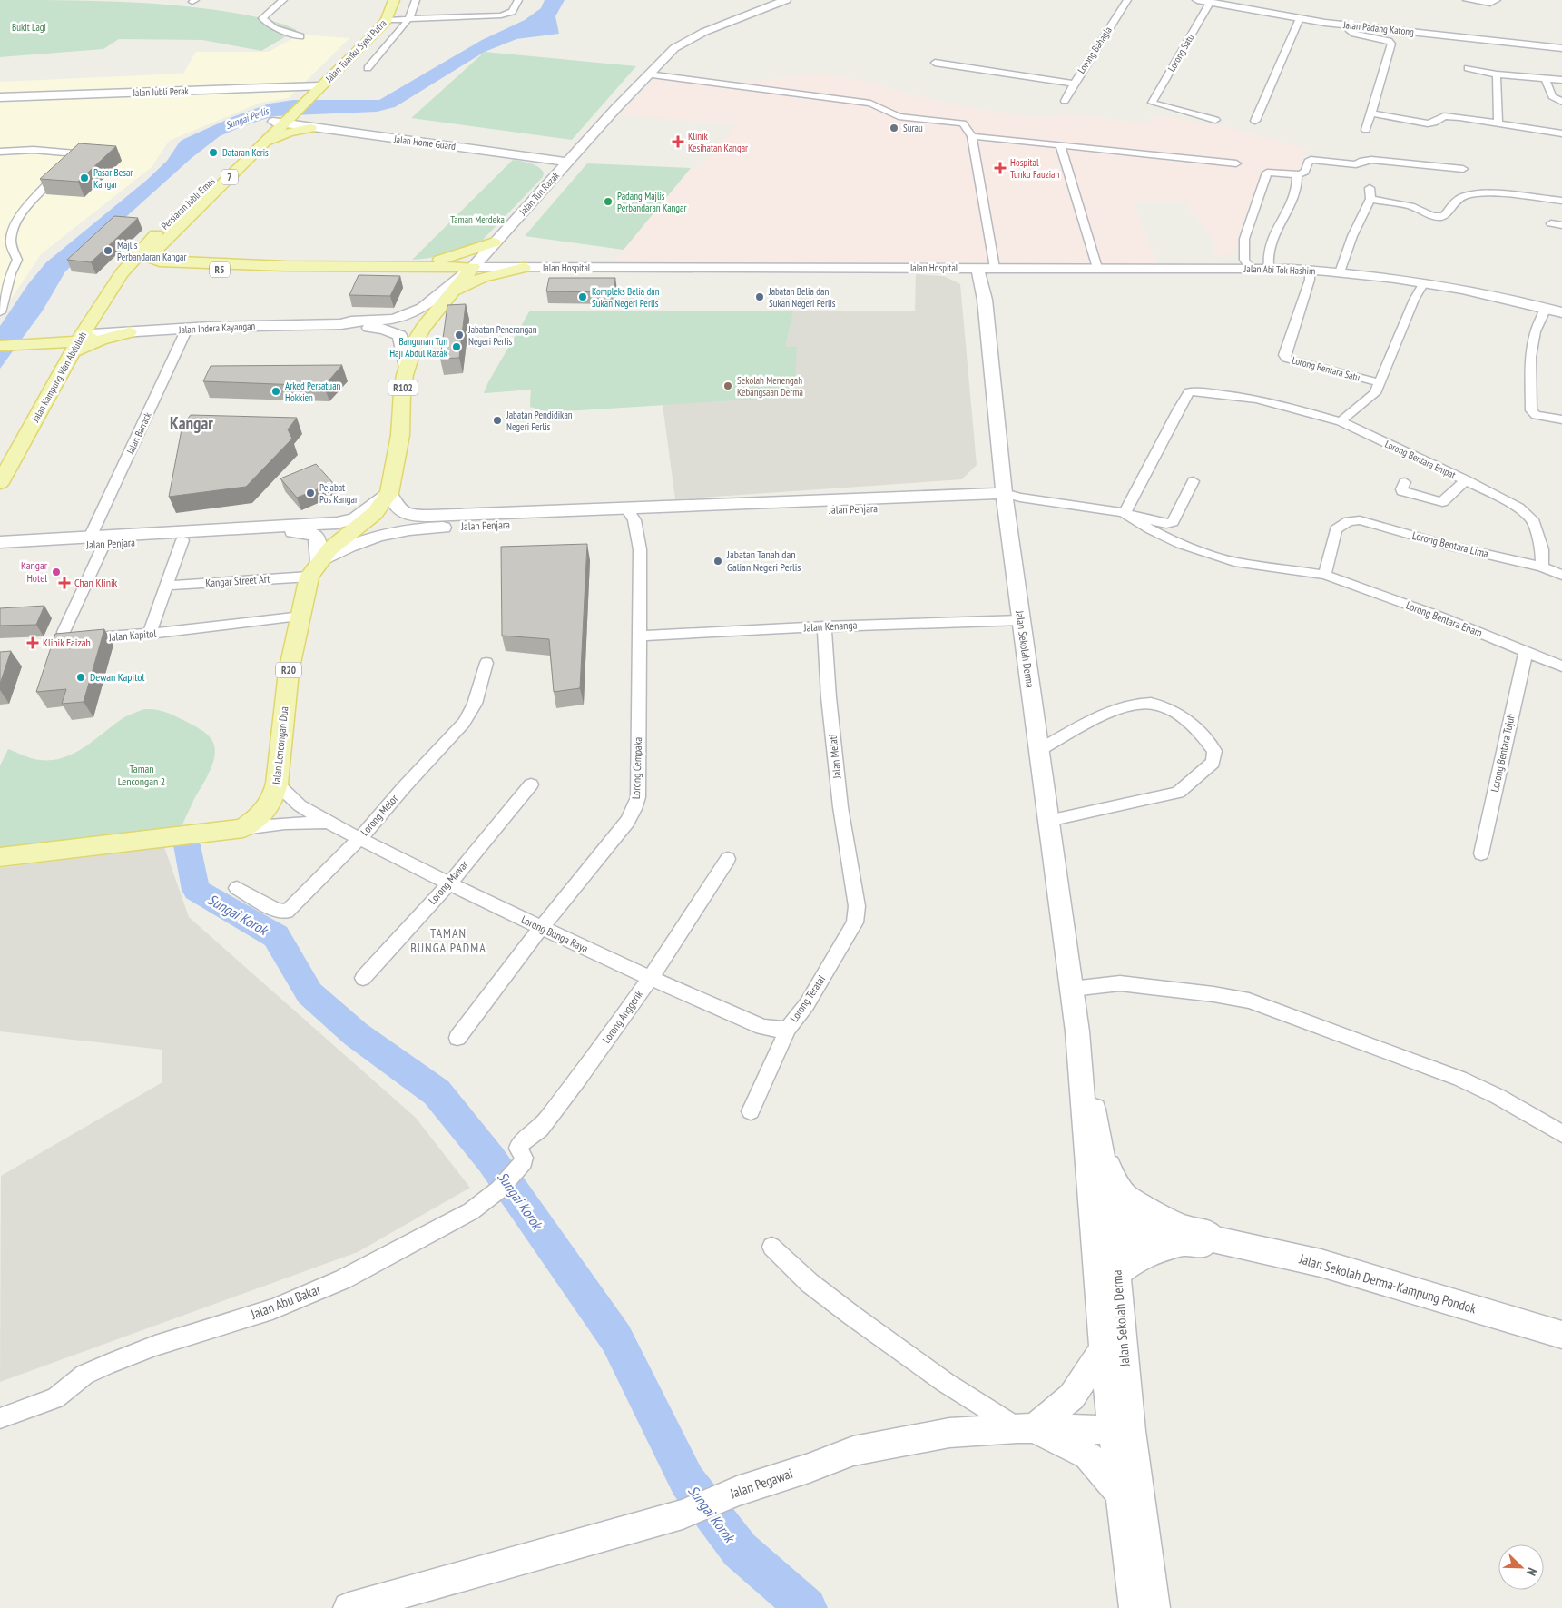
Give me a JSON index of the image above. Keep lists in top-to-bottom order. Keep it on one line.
{"streets":{"main road":["Jalan Tuanku Syed Putra","7","Jalan Tun Razak","Persiaran Jubli Emas","Jalan Hospital","R5","Jalan Kampung Wan Abdullah","R102","R20","Jalan Lencongan Dua"],"street":["Jalan Padang Katong","Lorong Bahagia","Lorong Satu","Jalan Jubli Perak","Jalan Home Guard","Jalan Abi Tok Hashim","Jalan Indera Kayangan","Lorong Bentara Satu","Jalan Barrack","Lorong Bentara Empat","Jalan Penjara","Lorong Bentara Lima","Kangar Street Art","Lorong Bentara Enam","Jalan Kenanga","Jalan Kapitol","Jalan Sekolah Derma","Lorong Bentara Tujuh","Jalan Melati","Lorong Cempaka","Lorong Melor","Lorong Mawar","Lorong Bunga Raya","Lorong Teratai","Lorong Anggerik","Jalan Sekolah Derma-Kampung Pondok","Jalan Abu Bakar","Jalan Pegawai"]},"crossings":[["Jalan Padang Katong","Lorong Satu"],["Jalan Tuanku Syed Putra","Jalan Jubli Perak"],["Jalan Tuanku Syed Putra","7"],["Jalan Jubli Perak","7"],["Jalan Home Guard","Jalan Tun Razak"],["7","Persiaran Jubli Emas"],["Jalan Tun Razak","Jalan Hospital"],["Jalan Tun Razak","Jalan Penjara"],["Persiaran Jubli Emas","Jalan Hospital"],["Persiaran Jubli Emas","R5"],["Persiaran Jubli Emas","Jalan Kampung Wan Abdullah"],["Jalan Hospital","R5"],["Jalan Hospital","Jalan Abi Tok Hashim"],["Jalan Hospital","Jalan Kampung Wan Abdullah"],["Jalan Hospital","Jalan Sekolah Derma"],["R5","Jalan Kampung Wan Abdullah"],["Jalan Abi Tok Hashim","Lorong Bentara Satu"],["Jalan Indera Kayangan","Jalan Barrack"],["Jalan Barrack","Jalan Penjara"],["Jalan Barrack","Jalan Kapitol"],["Lorong Bentara Empat","Lorong Bentara Lima"],["Lorong Bentara Empat","Lorong Bentara Enam"],["Jalan Penjara","Kangar Street Art"],["Jalan Penjara","Jalan Kapitol"],["Jalan Penjara","Jalan Sekolah Derma"],["Jalan Penjara","Jalan Lencongan Dua"],["Jalan Penjara","Lorong Cempaka"],["Lorong Bentara Lima","Lorong Bentara Enam"],["Kangar Street Art","Jalan Lencongan Dua"],["Lorong Bentara Enam","Lorong Bentara Tujuh"],["Jalan Kenanga","Jalan Sekolah Derma"],["Jalan Kenanga","Jalan Melati"],["Jalan Kenanga","Lorong Cempaka"],["Jalan Kapitol","Jalan Lencongan Dua"],["Jalan Sekolah Derma","Jalan Sekolah Derma-Kampung Pondok"],["Jalan Sekolah Derma","Jalan Pegawai"],["Jalan Lencongan Dua","Lorong Bunga Raya"],["Jalan Melati","Lorong Teratai"],["Lorong Cempaka","Lorong Bunga Raya"],["Lorong Melor","Lorong Bunga Raya"],["Lorong Mawar","Lorong Bunga Raya"],["Lorong Bunga Raya","Lorong Teratai"],["Lorong Bunga Raya","Lorong Anggerik"],["Lorong Anggerik","Jalan Abu Bakar"]],"districts":["Kangar","TAMAN BUNGA PADMA"],"water":["Sungai Perlis","Sungai Korok"],"parks":["Bukit Lagi","Taman Merdeka","Taman Lencongan 2"],"places":{"other":["Surau","Dataran Keris","Pasar Besar Kangar","Padang Majlis Perbandaran Kangar","Majlis Perbandaran Kangar","Kompleks Belia dan Sukan Negeri Perlis","Jabatan Belia dan Sukan Negeri Perlis","Jabatan Penerangan Negeri Perlis","Bangunan Tun Haji Abdul Razak","Sekolah Menengah Kebangsaan Derma","Arked Persatuan Hokkien","Jabatan Pendidikan Negeri Perlis","Pejabat Pos Kangar","Jabatan Tanah dan Galian Negeri Perlis","Kangar Hotel","Dewan Kapitol"],"health":["Klinik Kesihatan Kangar","Hospital Tunku Fauziah","Chan Klinik","Klinik Faizah"]},"north":"bottom right"}
